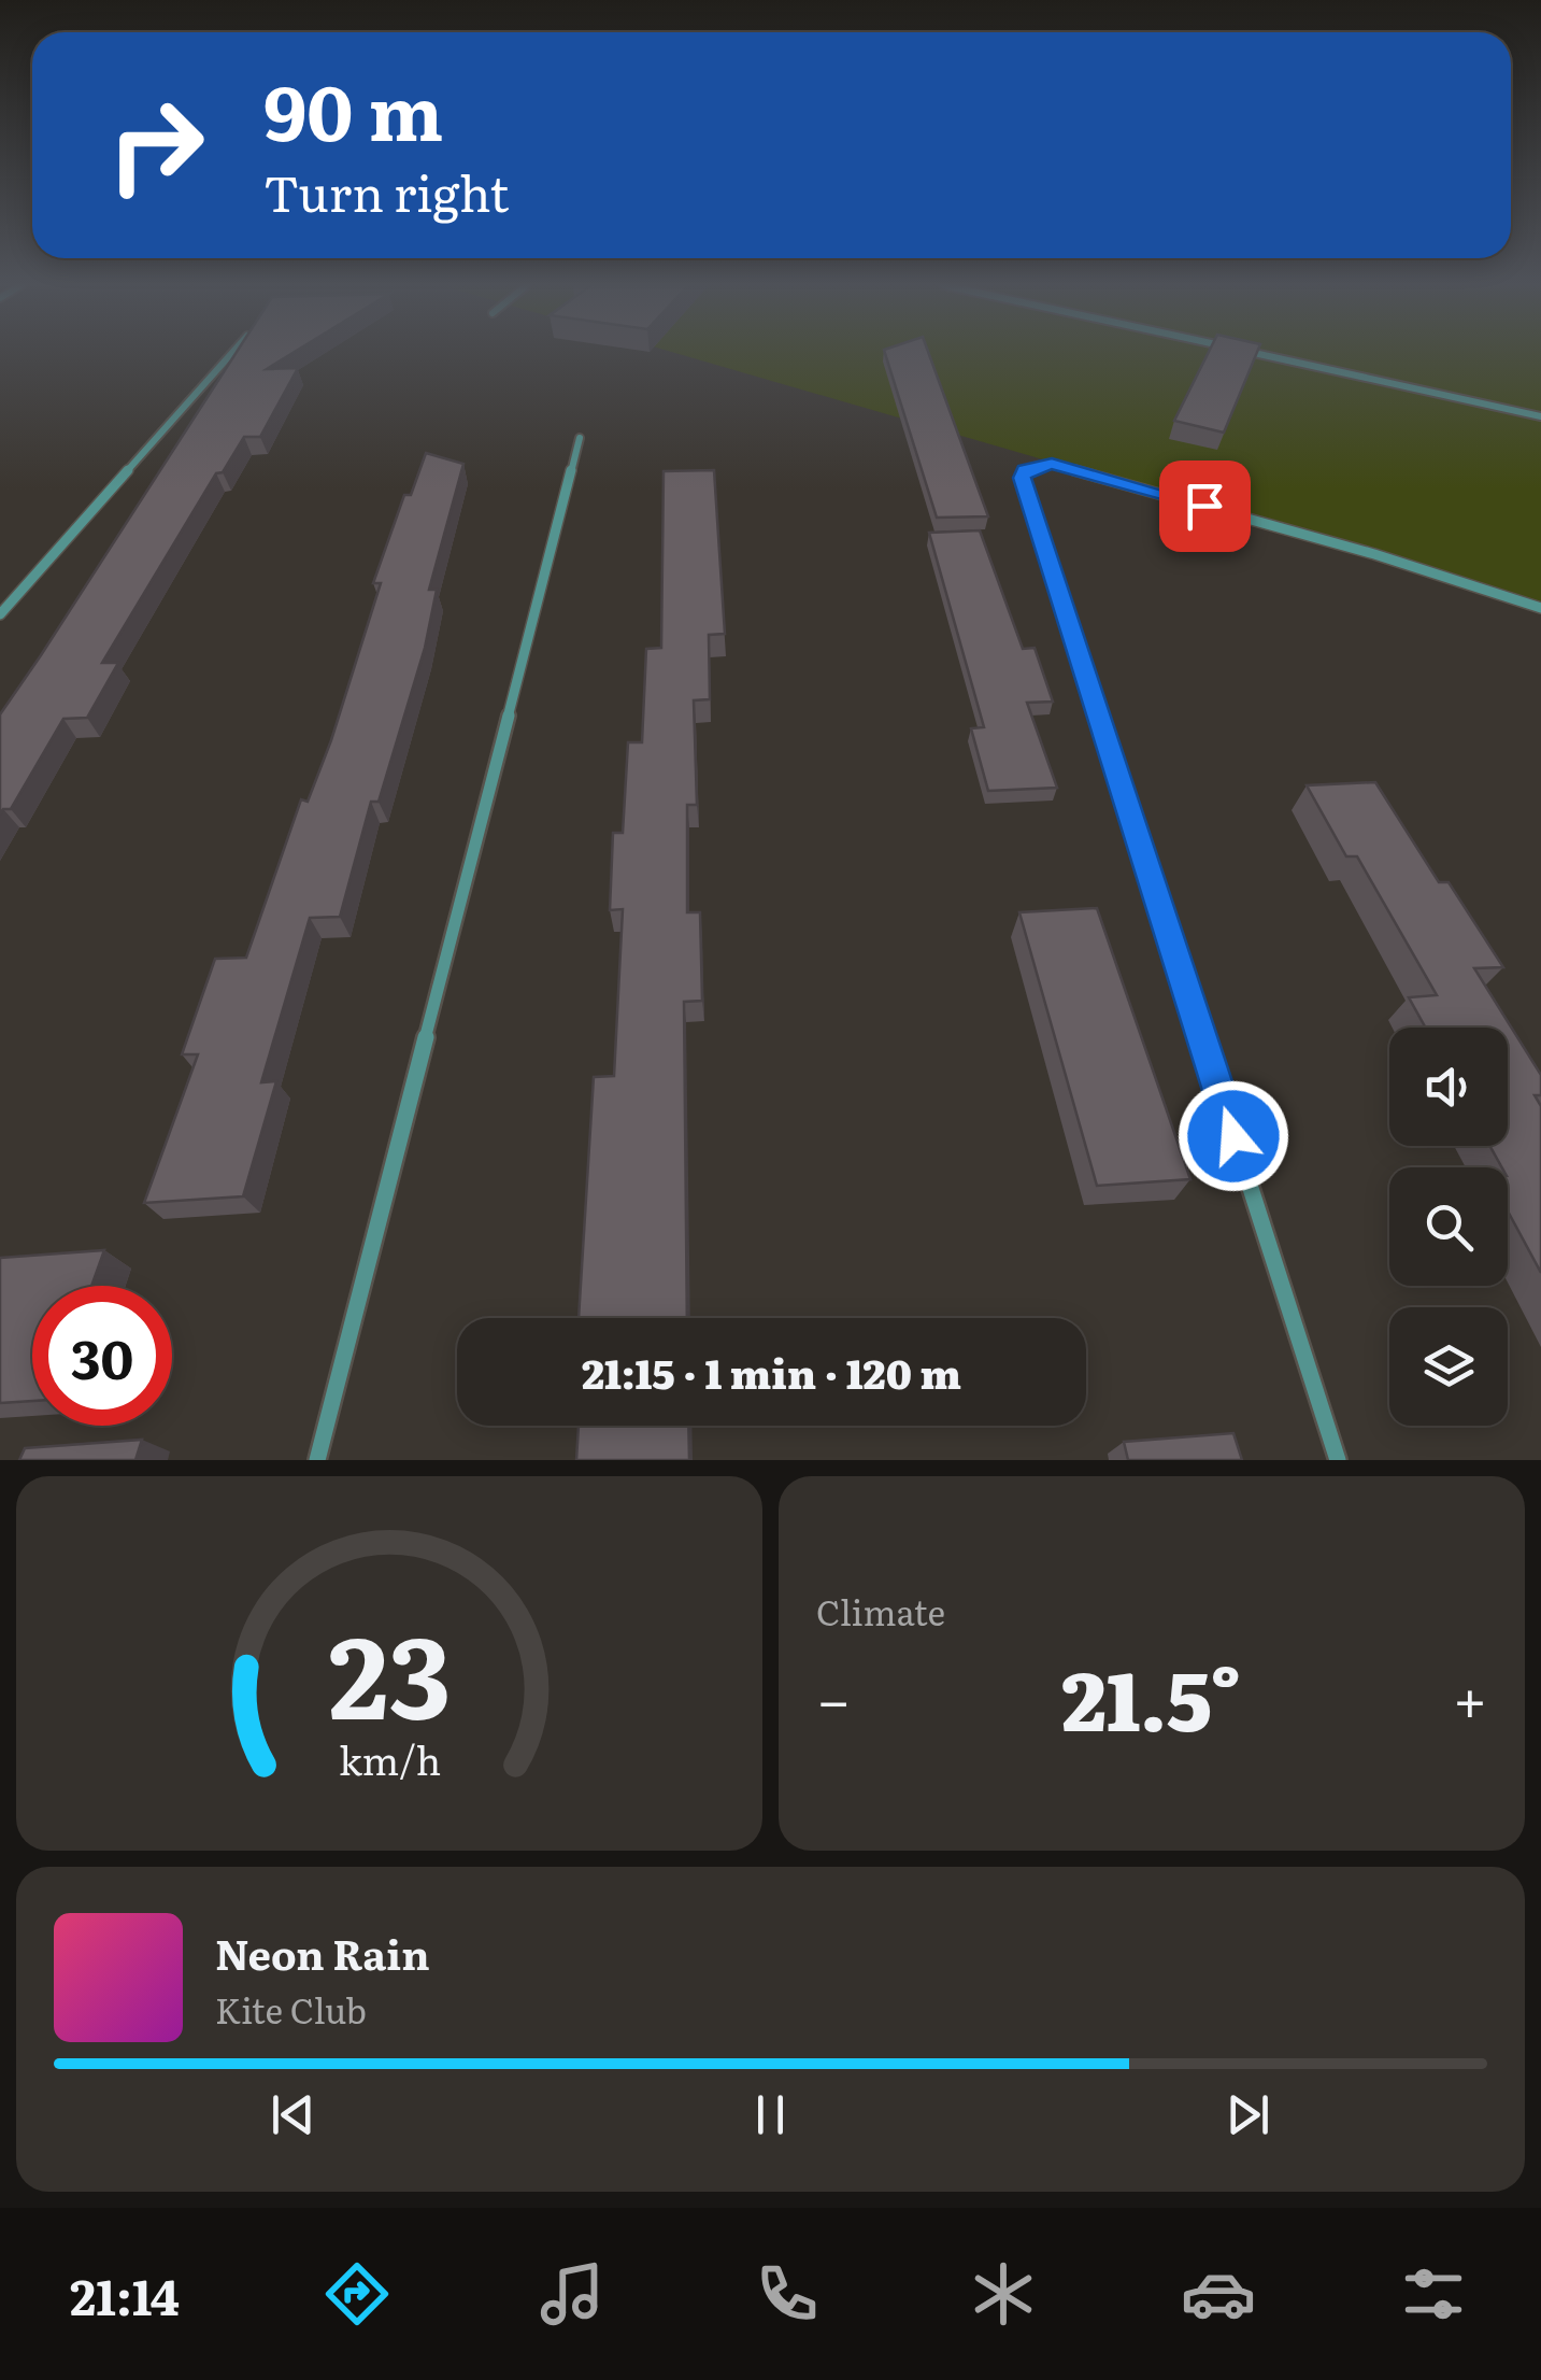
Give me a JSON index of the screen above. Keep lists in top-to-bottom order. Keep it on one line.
{"page":{"turn":["90 m","Turn right"],"limit":"30","trip":"21:15 · 1 min · 120 m","tile":"Climate","heat":["−","21.5°","+"],"song":["Neon Rain","Kite Club"],"tabs":"21:14","gauge":["23","km/h"]}}
